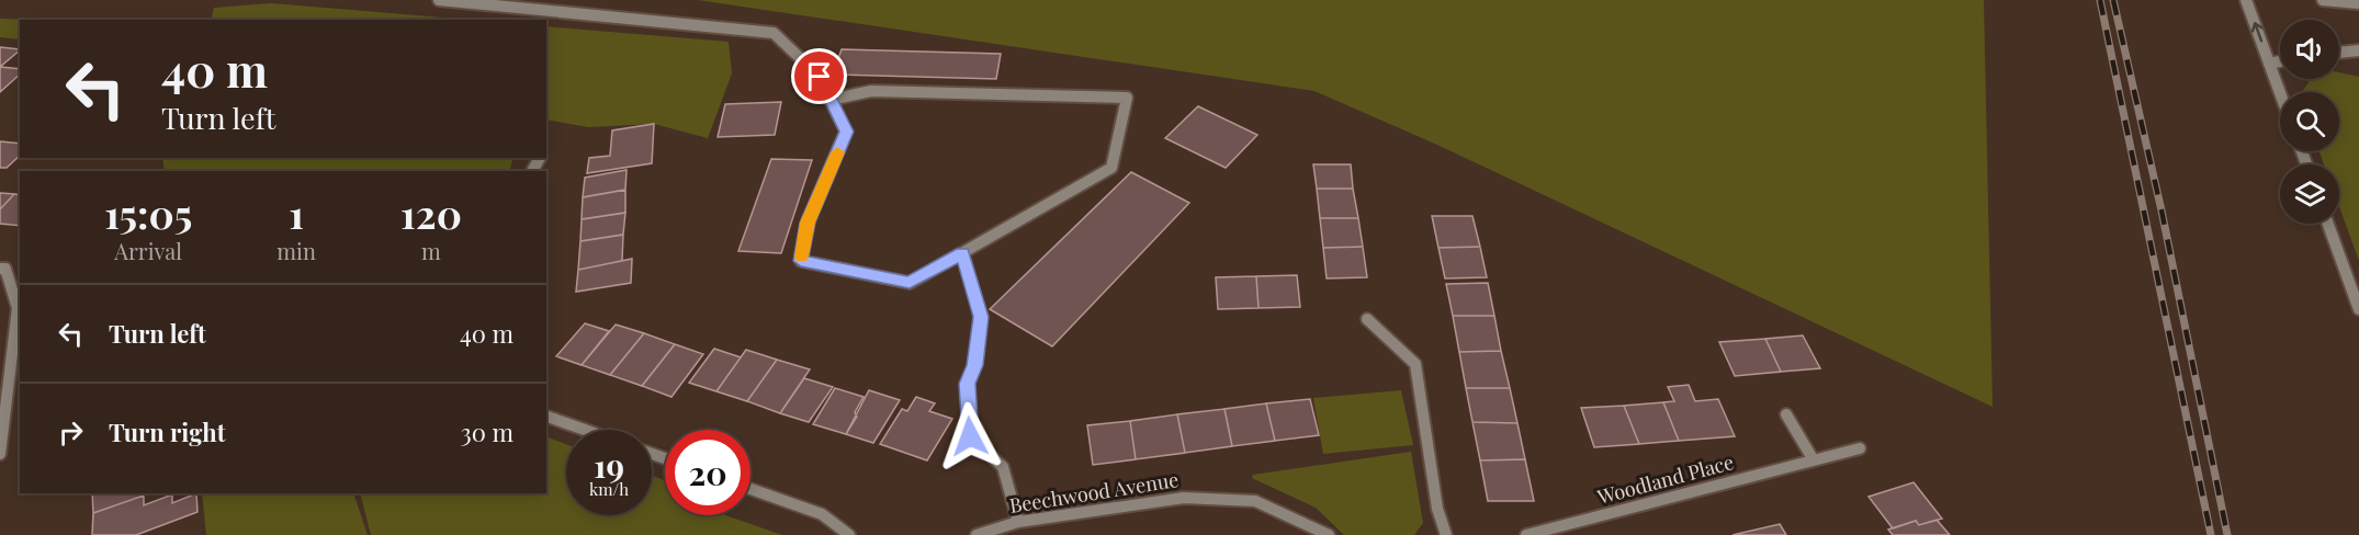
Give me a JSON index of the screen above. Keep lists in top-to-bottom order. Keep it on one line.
{"streets":{"street":["Woodland Place","Beechwood Avenue"]},"page":{"turn":["40 m","Turn left"],"eta":["15:05","Arrival","1","min","120","m"],"list":[{"name":"Turn left","value":"40 m"},{"name":"Turn right","value":"30 m"}],"speed":"19 km/h","limit":"20"}}
